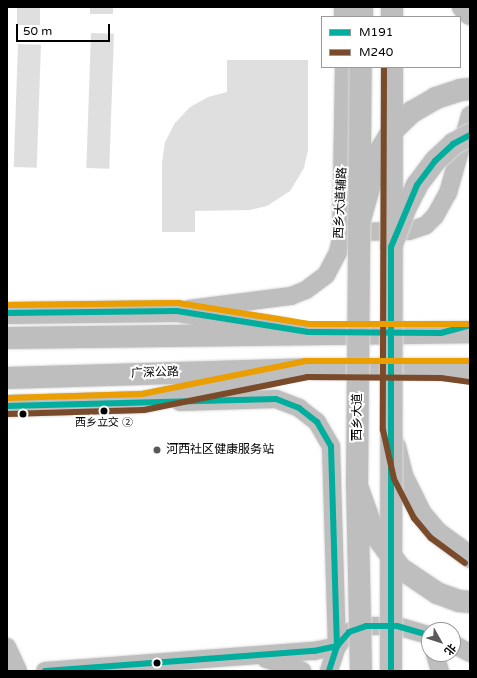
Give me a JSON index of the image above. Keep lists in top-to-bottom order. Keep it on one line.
{"streets":{"main road":["广深公路","西乡大道"],"street":["西乡大道辅路"]},"crossings":[["西乡大道辅路","西乡大道"]],"places":["西乡立交 ②","河西社区健康服务站"],"lines":["transit line M240","transit line M191"],"legend":["M191","M240"],"scale_bar":"50 m","north":"bottom right"}
